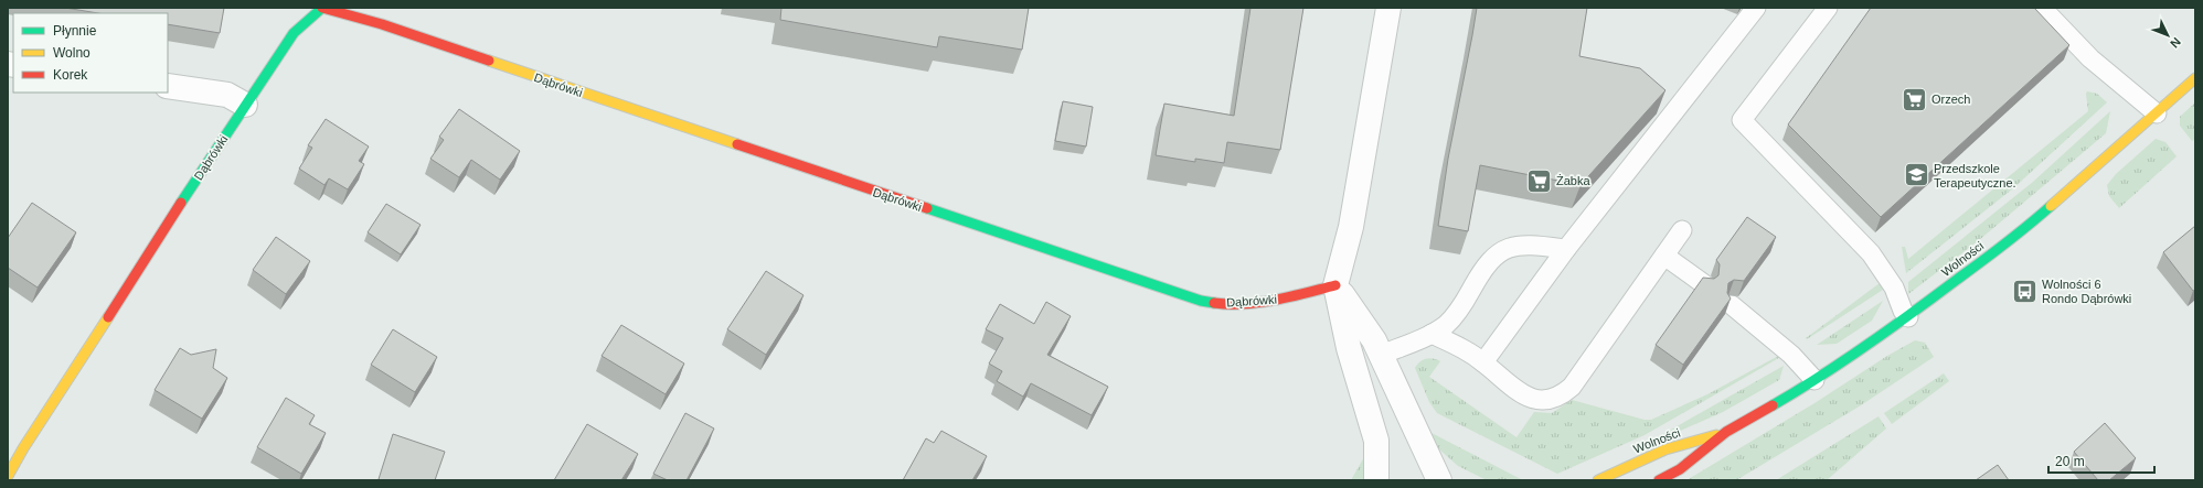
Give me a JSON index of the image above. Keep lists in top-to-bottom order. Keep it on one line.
{"streets":{"street":["Dąbrówki","Wolności"]},"places":{"supermarket":["Orzech","Żabka"],"school or university":["Przedszkole Terapeutyczne."],"bus stop":["Wolności 6 Rondo Dąbrówki"]},"legend":["Płynnie","Wolno","Korek"],"scale_bar":"20 m","north":"bottom right"}
